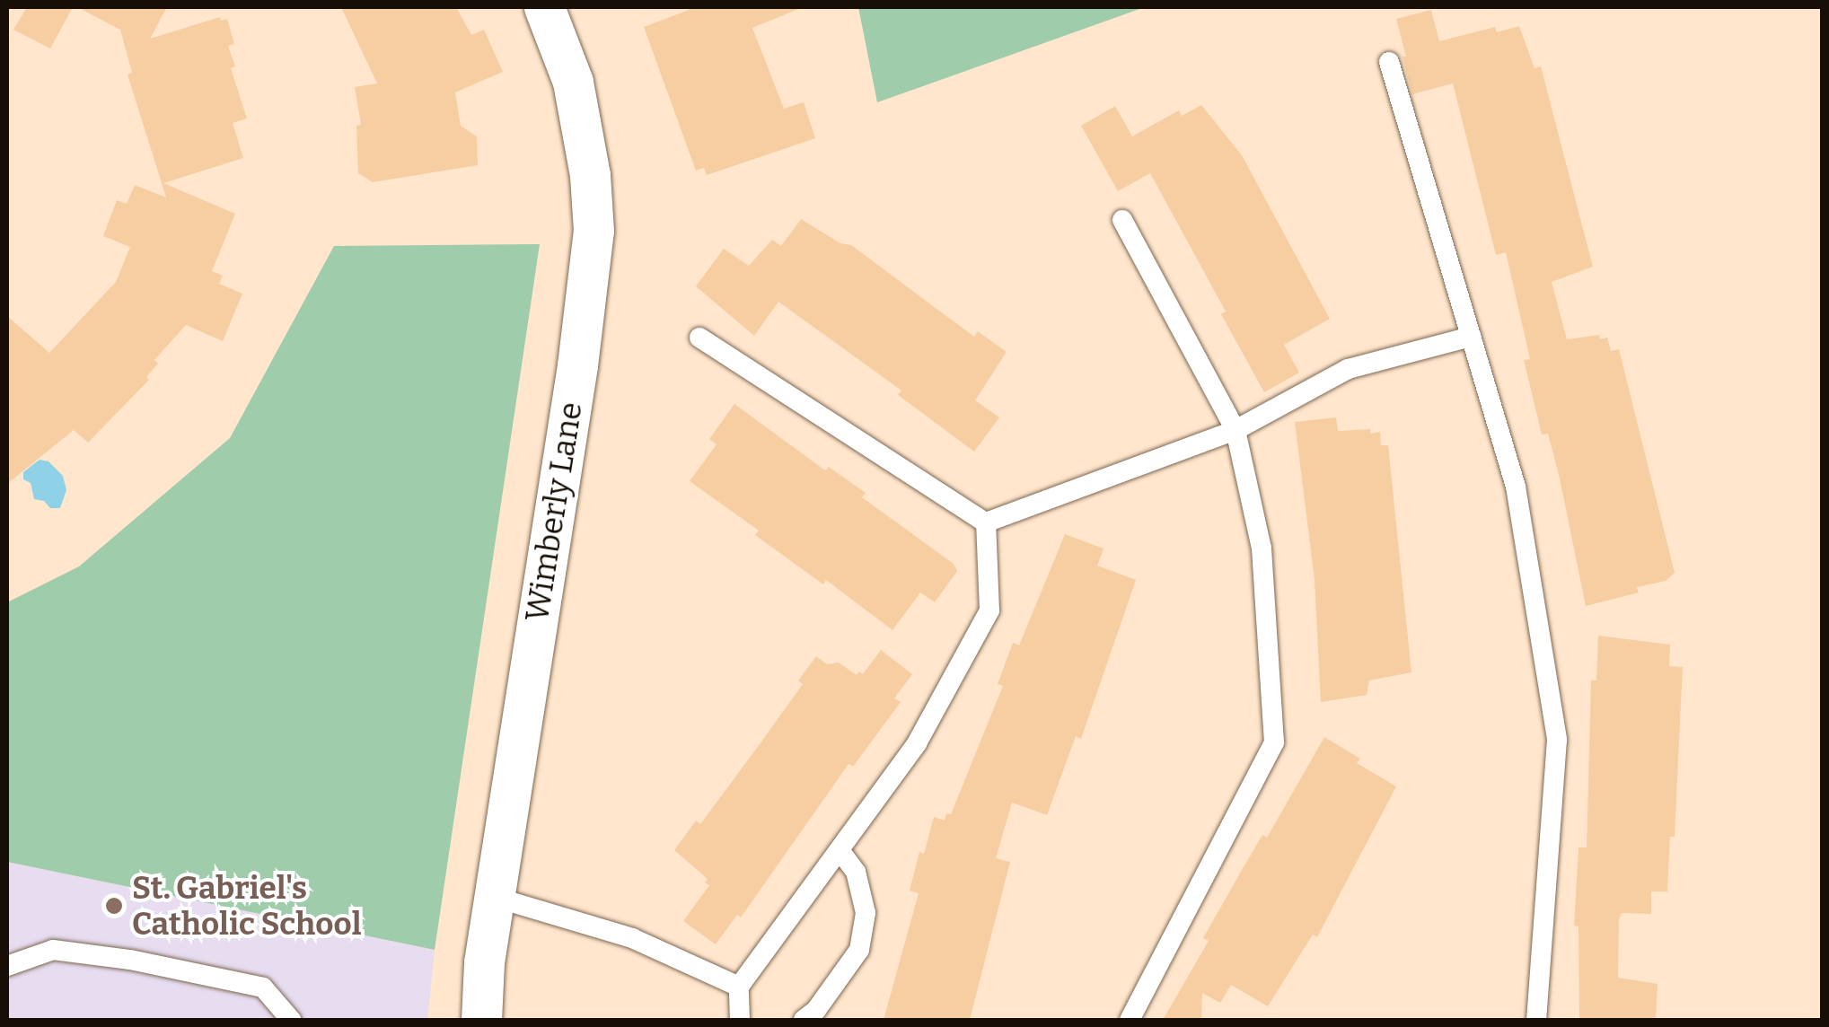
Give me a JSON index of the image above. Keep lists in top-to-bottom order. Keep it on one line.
{"streets":{"street":["Wimberly Lane"]},"places":["St. Gabriel's Catholic School"]}
